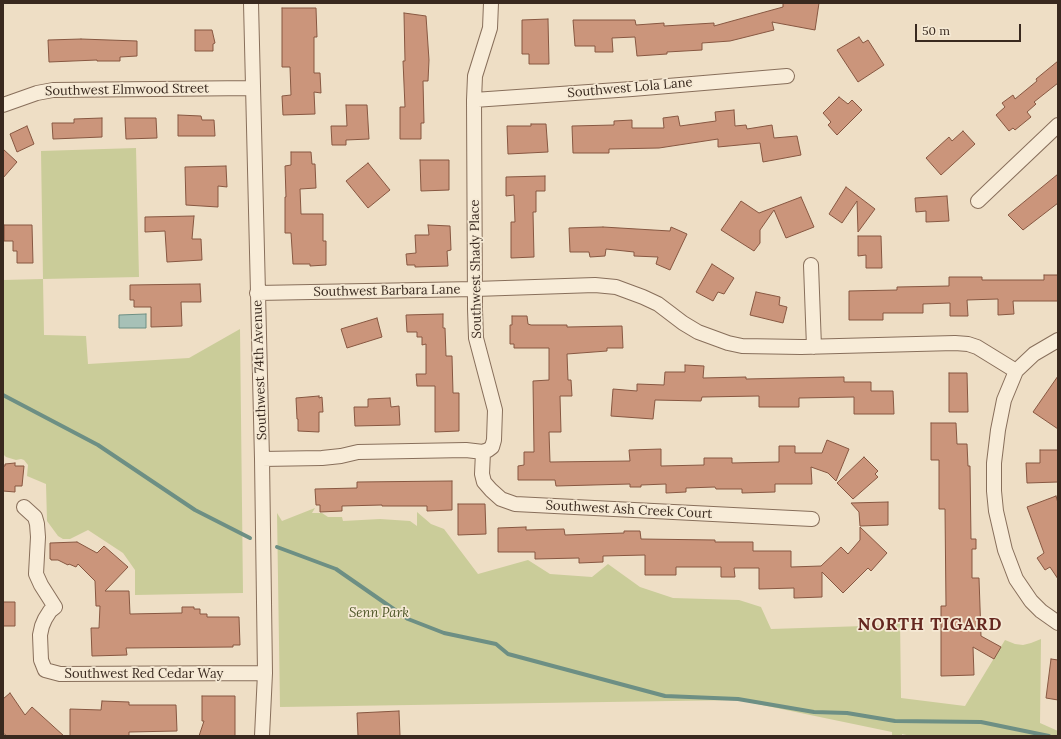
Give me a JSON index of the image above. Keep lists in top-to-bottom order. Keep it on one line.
{"streets":{"street":["Southwest Lola Lane","Southwest Elmwood Street","Southwest Shady Place","Southwest Barbara Lane","Southwest 74th Avenue","Southwest Ash Creek Court","Southwest Red Cedar Way"]},"crossings":[["Southwest Lola Lane","Southwest Shady Place"],["Southwest Elmwood Street","Southwest 74th Avenue"],["Southwest Shady Place","Southwest Barbara Lane"],["Southwest Shady Place","Southwest Ash Creek Court"],["Southwest Barbara Lane","Southwest 74th Avenue"],["Southwest 74th Avenue","Southwest Red Cedar Way"]],"districts":["NORTH TIGARD"],"parks":["Senn Park"],"scale_bar":"50 m"}
